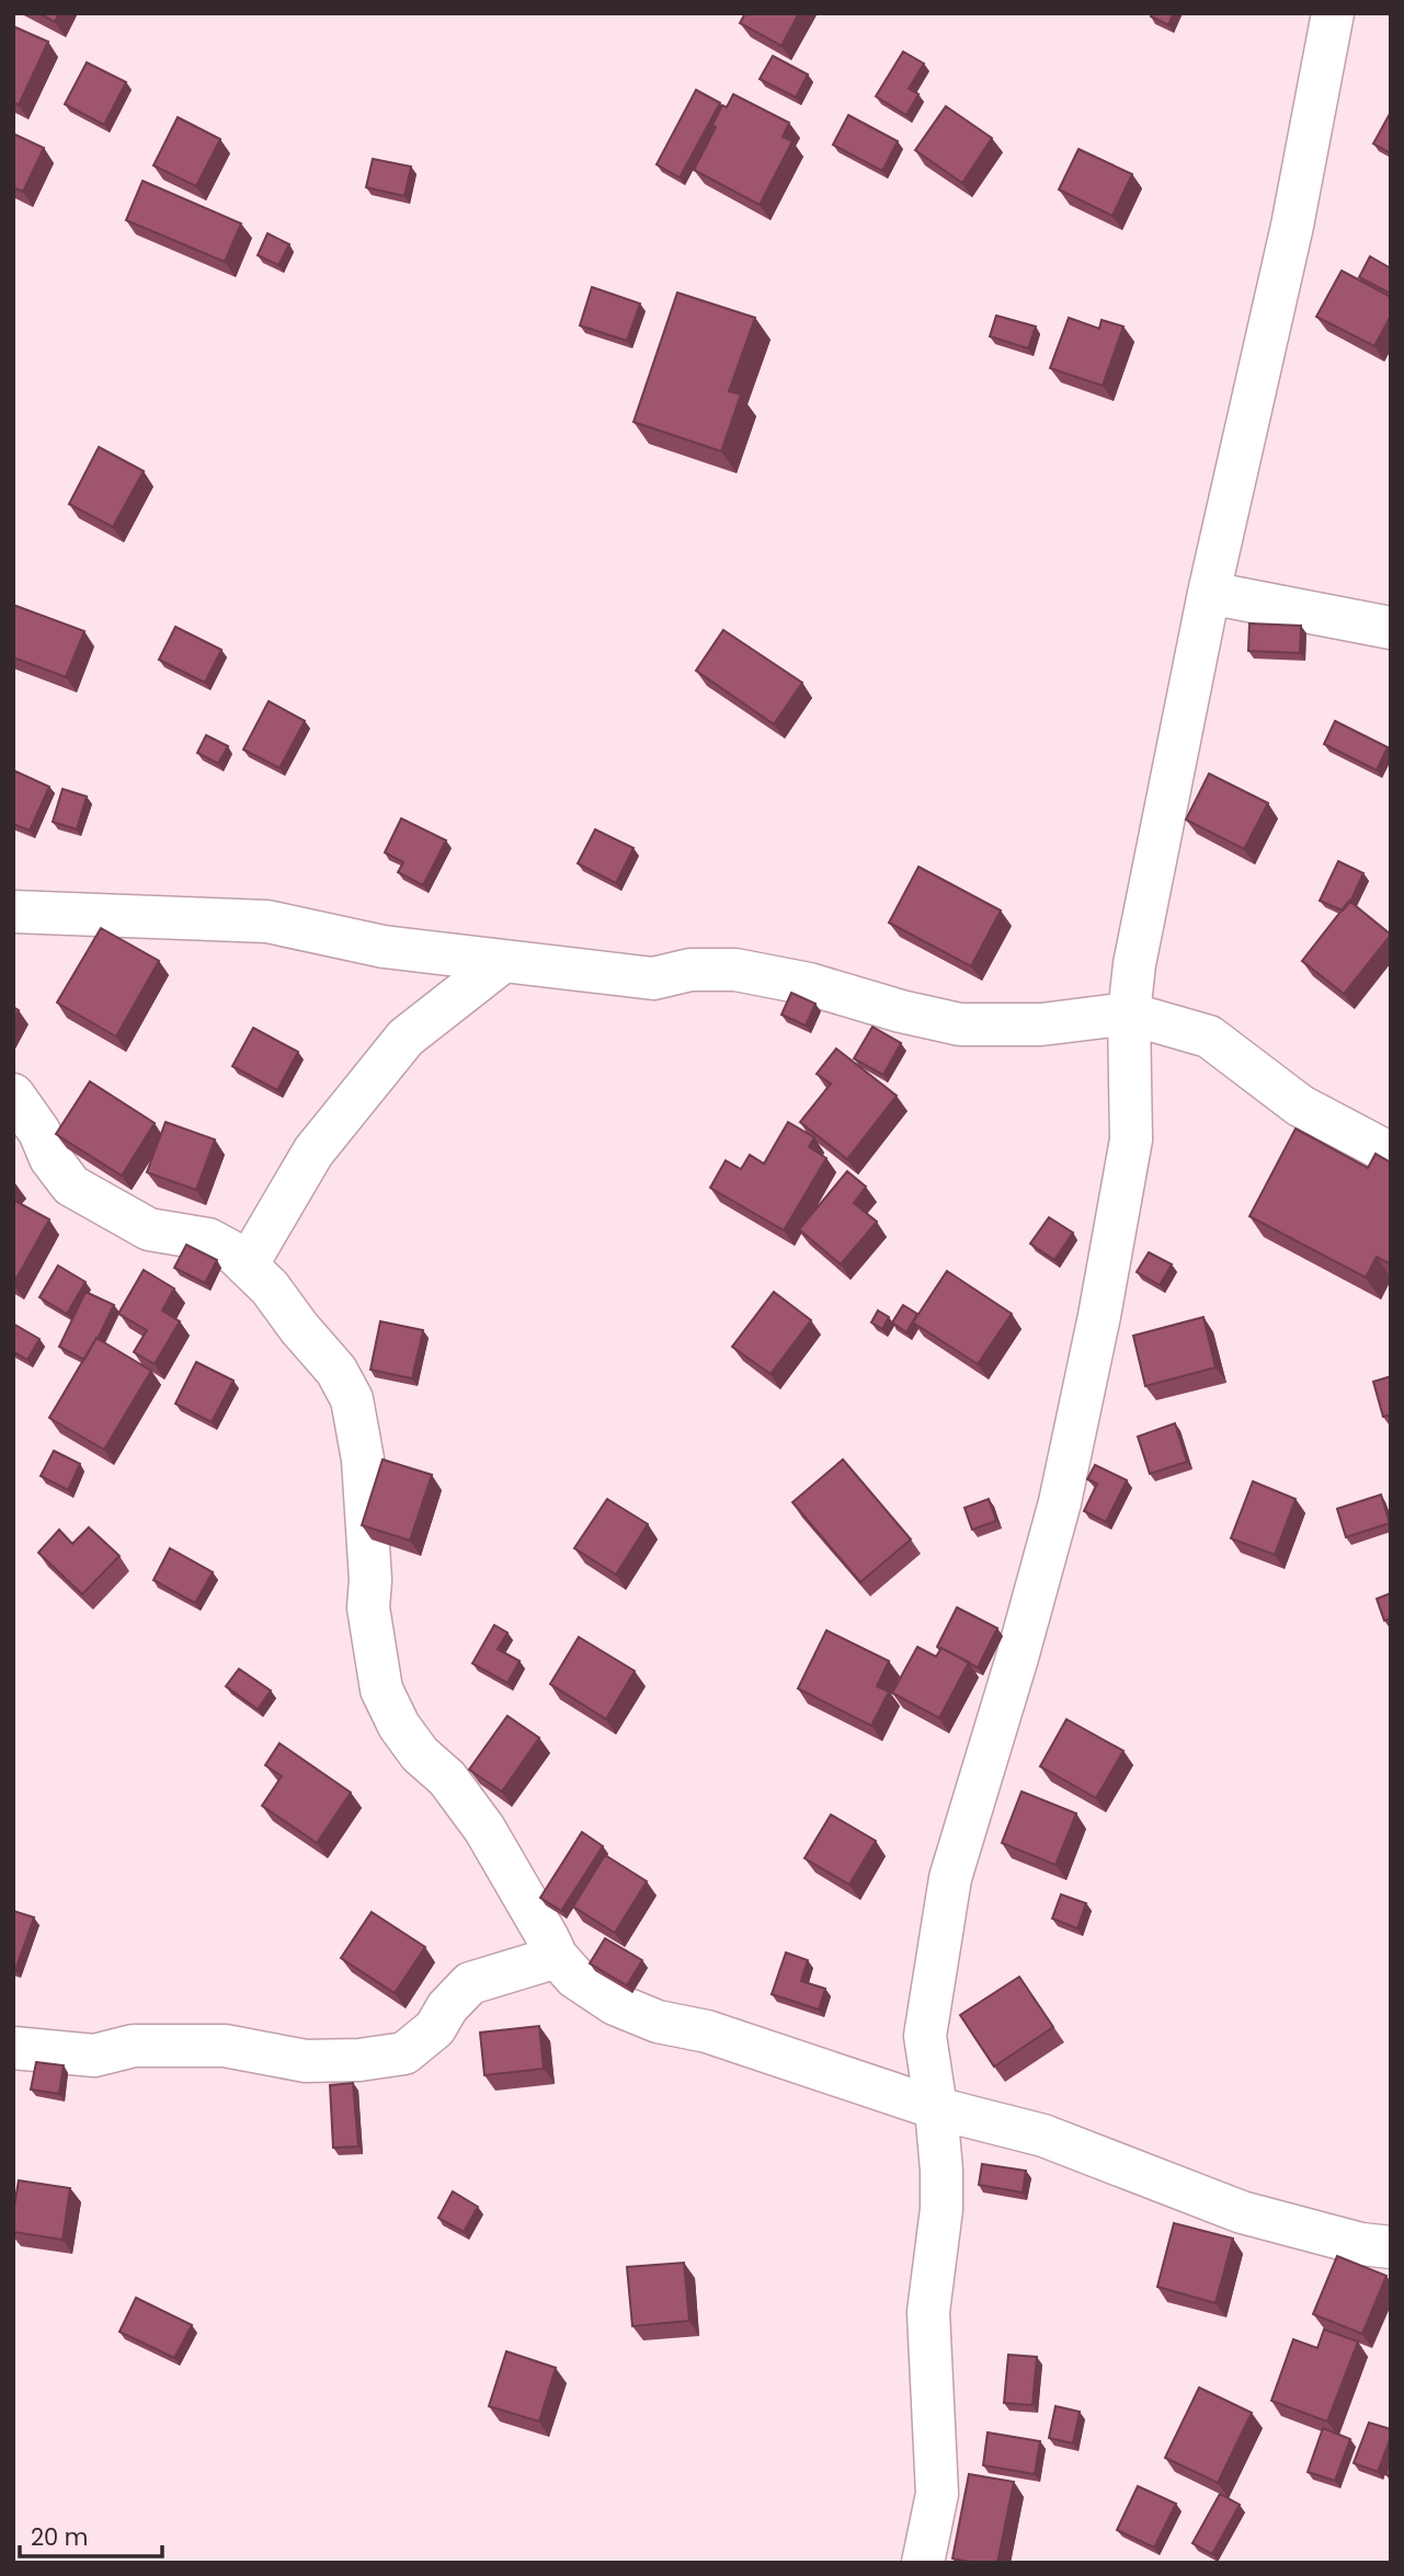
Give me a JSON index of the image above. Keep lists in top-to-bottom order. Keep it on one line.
{"scale_bar":"20 m"}
